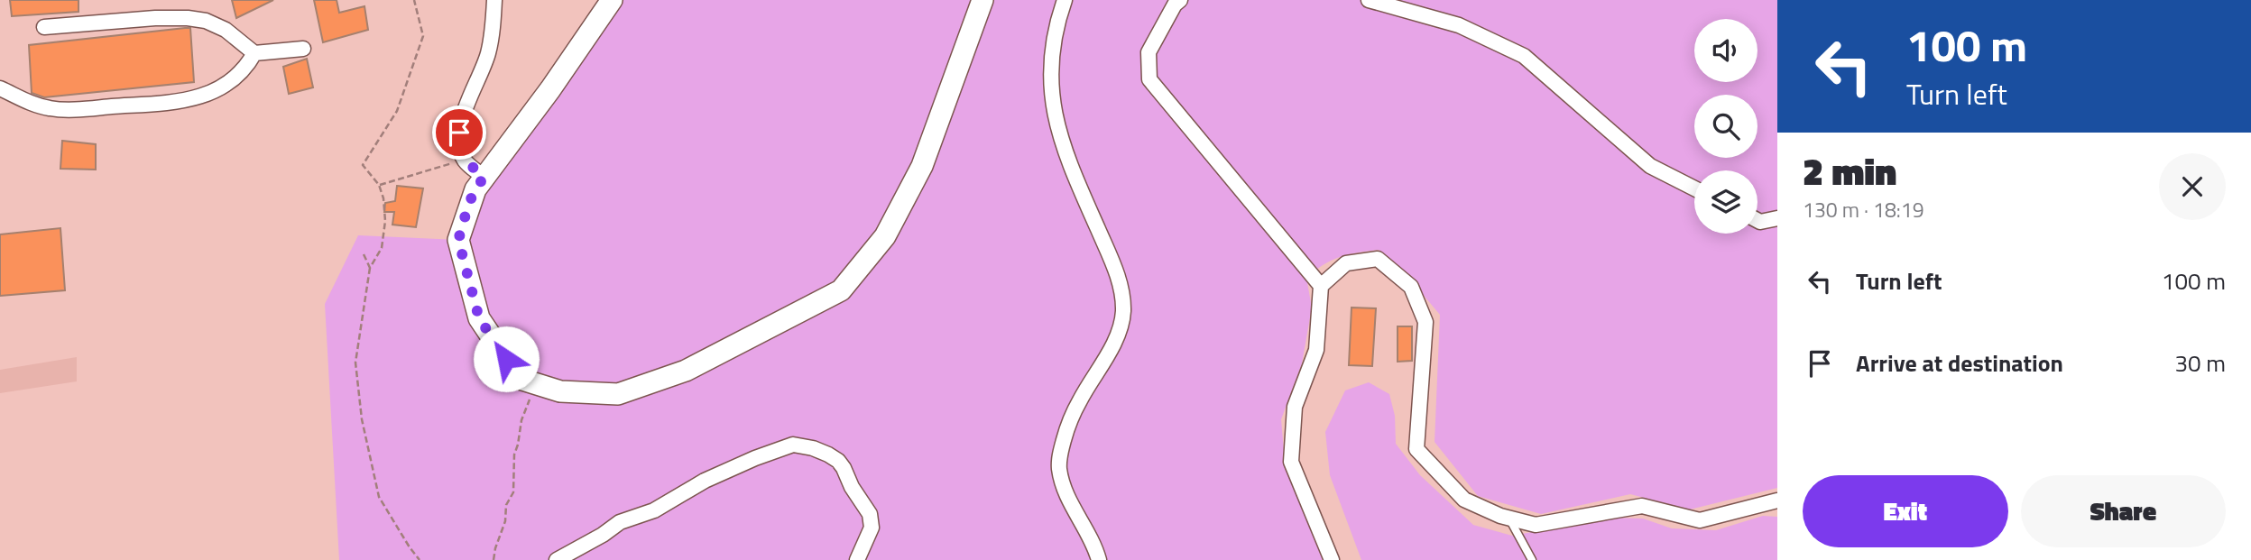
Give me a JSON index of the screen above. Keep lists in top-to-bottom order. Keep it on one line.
{"page":{"turn":["100 m","Turn left"],"heading":["2 min","130 m · 18:19"],"list":[{"name":"Turn left","value":"100 m"},{"name":"Arrive at destination","value":"30 m"}],"buttons":["Exit","Share"]}}
